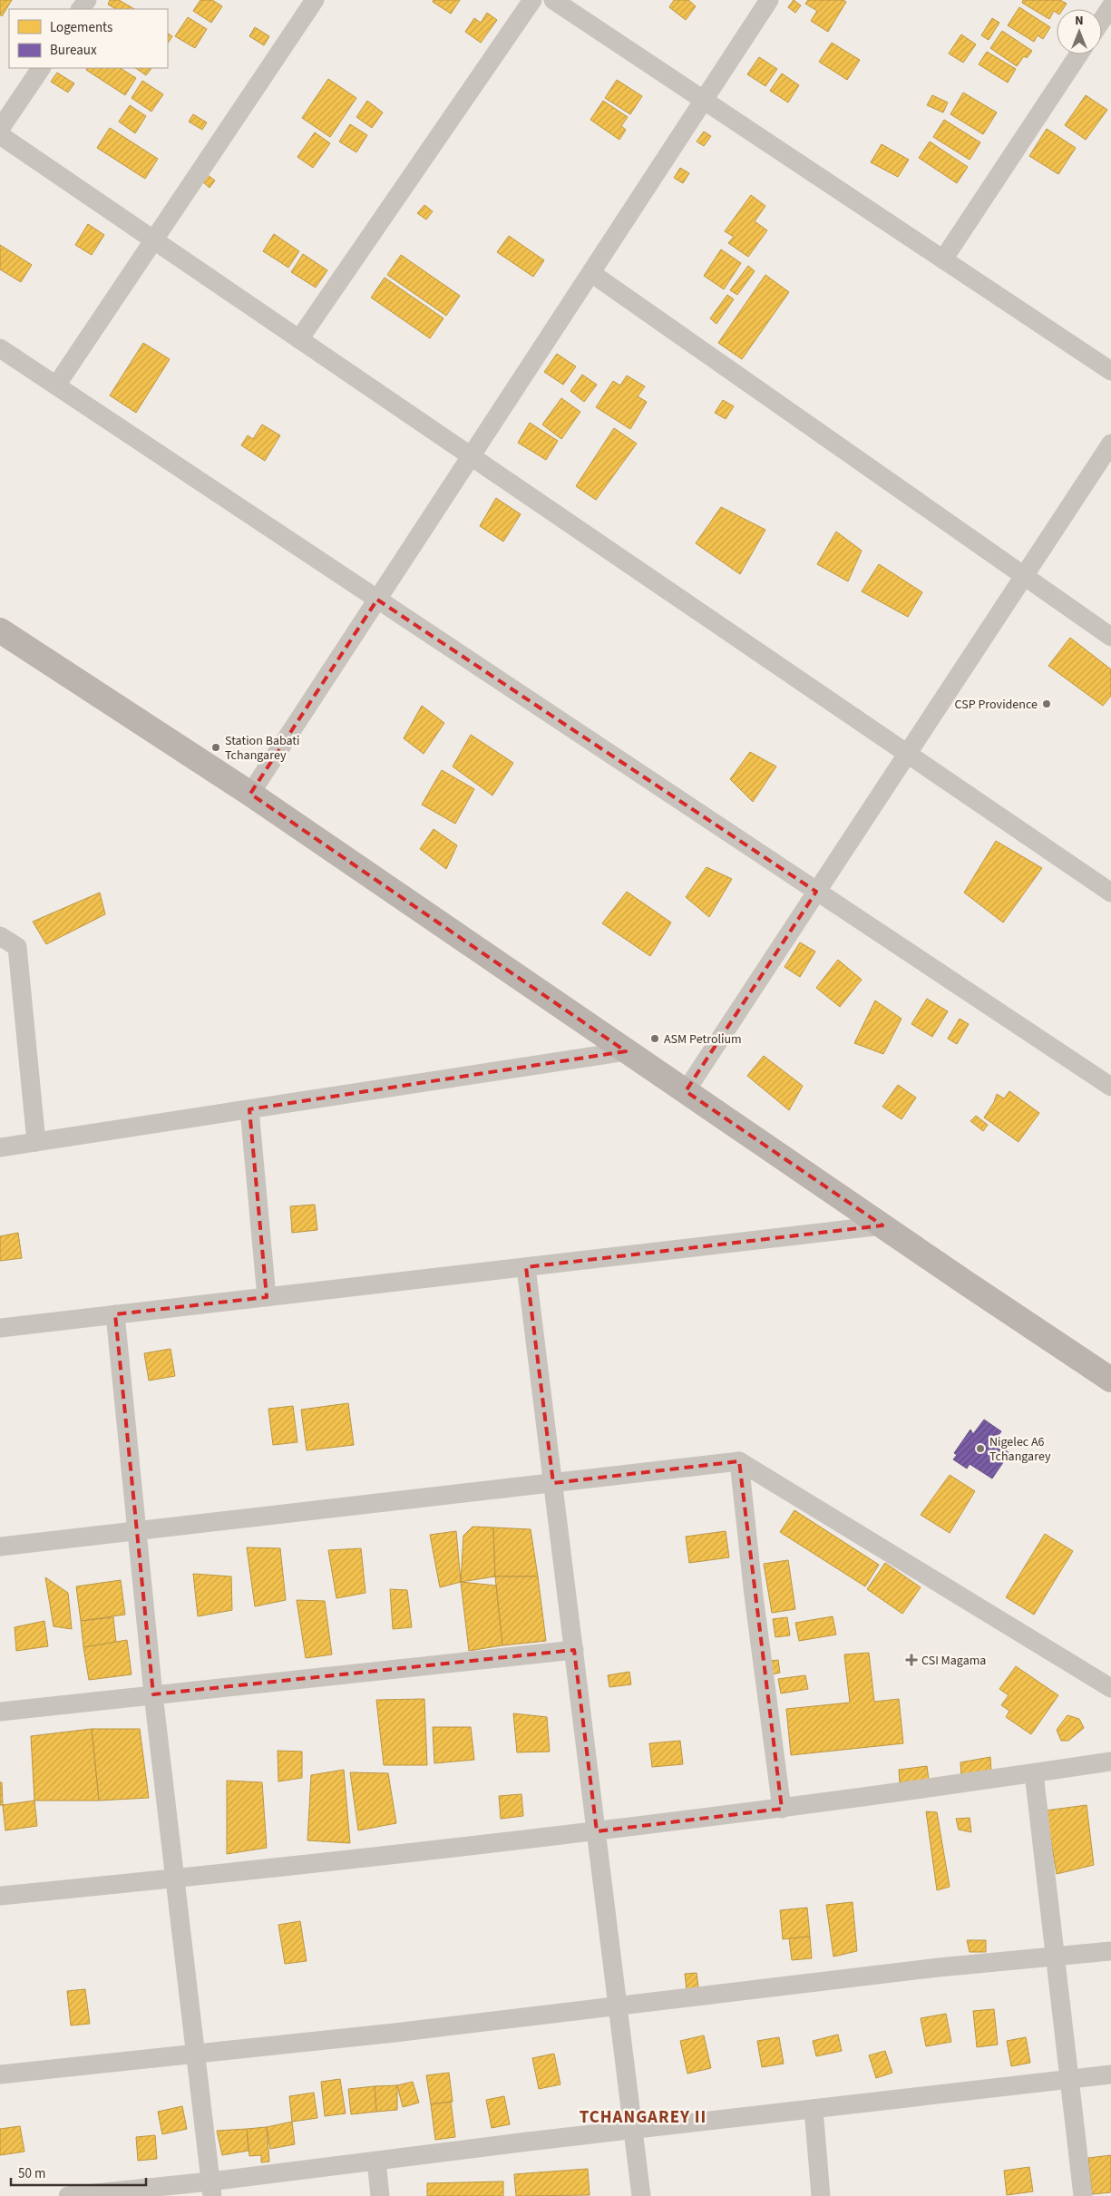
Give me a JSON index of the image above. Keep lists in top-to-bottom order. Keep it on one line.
{"districts":["TCHANGAREY II"],"places":{"other":["CSP Providence","Station Babati Tchangarey","ASM Petrolium","Nigelec A6 Tchangarey"],"health":["CSI Magama"]},"legend":["Logements","Bureaux"],"scale_bar":"50 m","north":"top"}
